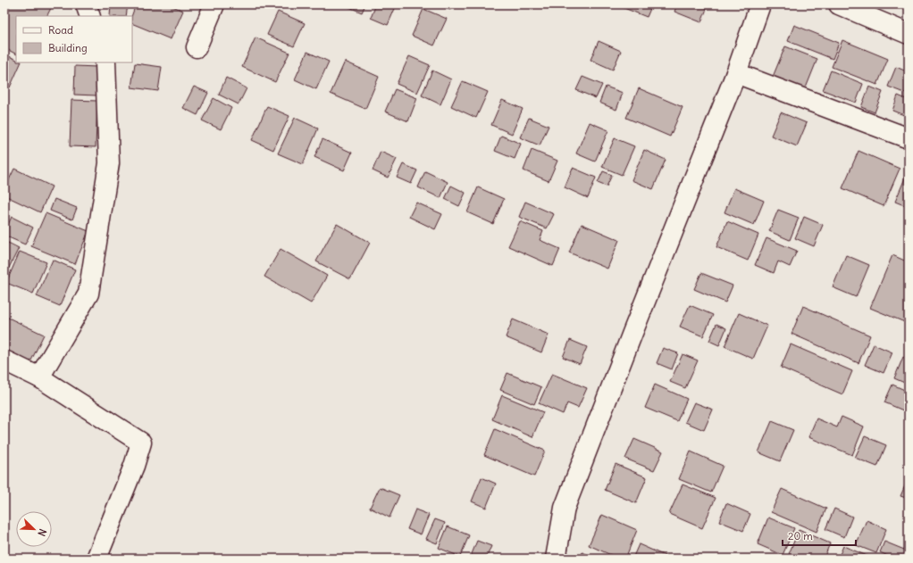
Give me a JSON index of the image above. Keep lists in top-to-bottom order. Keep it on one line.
{"legend":["Road","Building"],"scale_bar":"20 m","north":"bottom right"}
